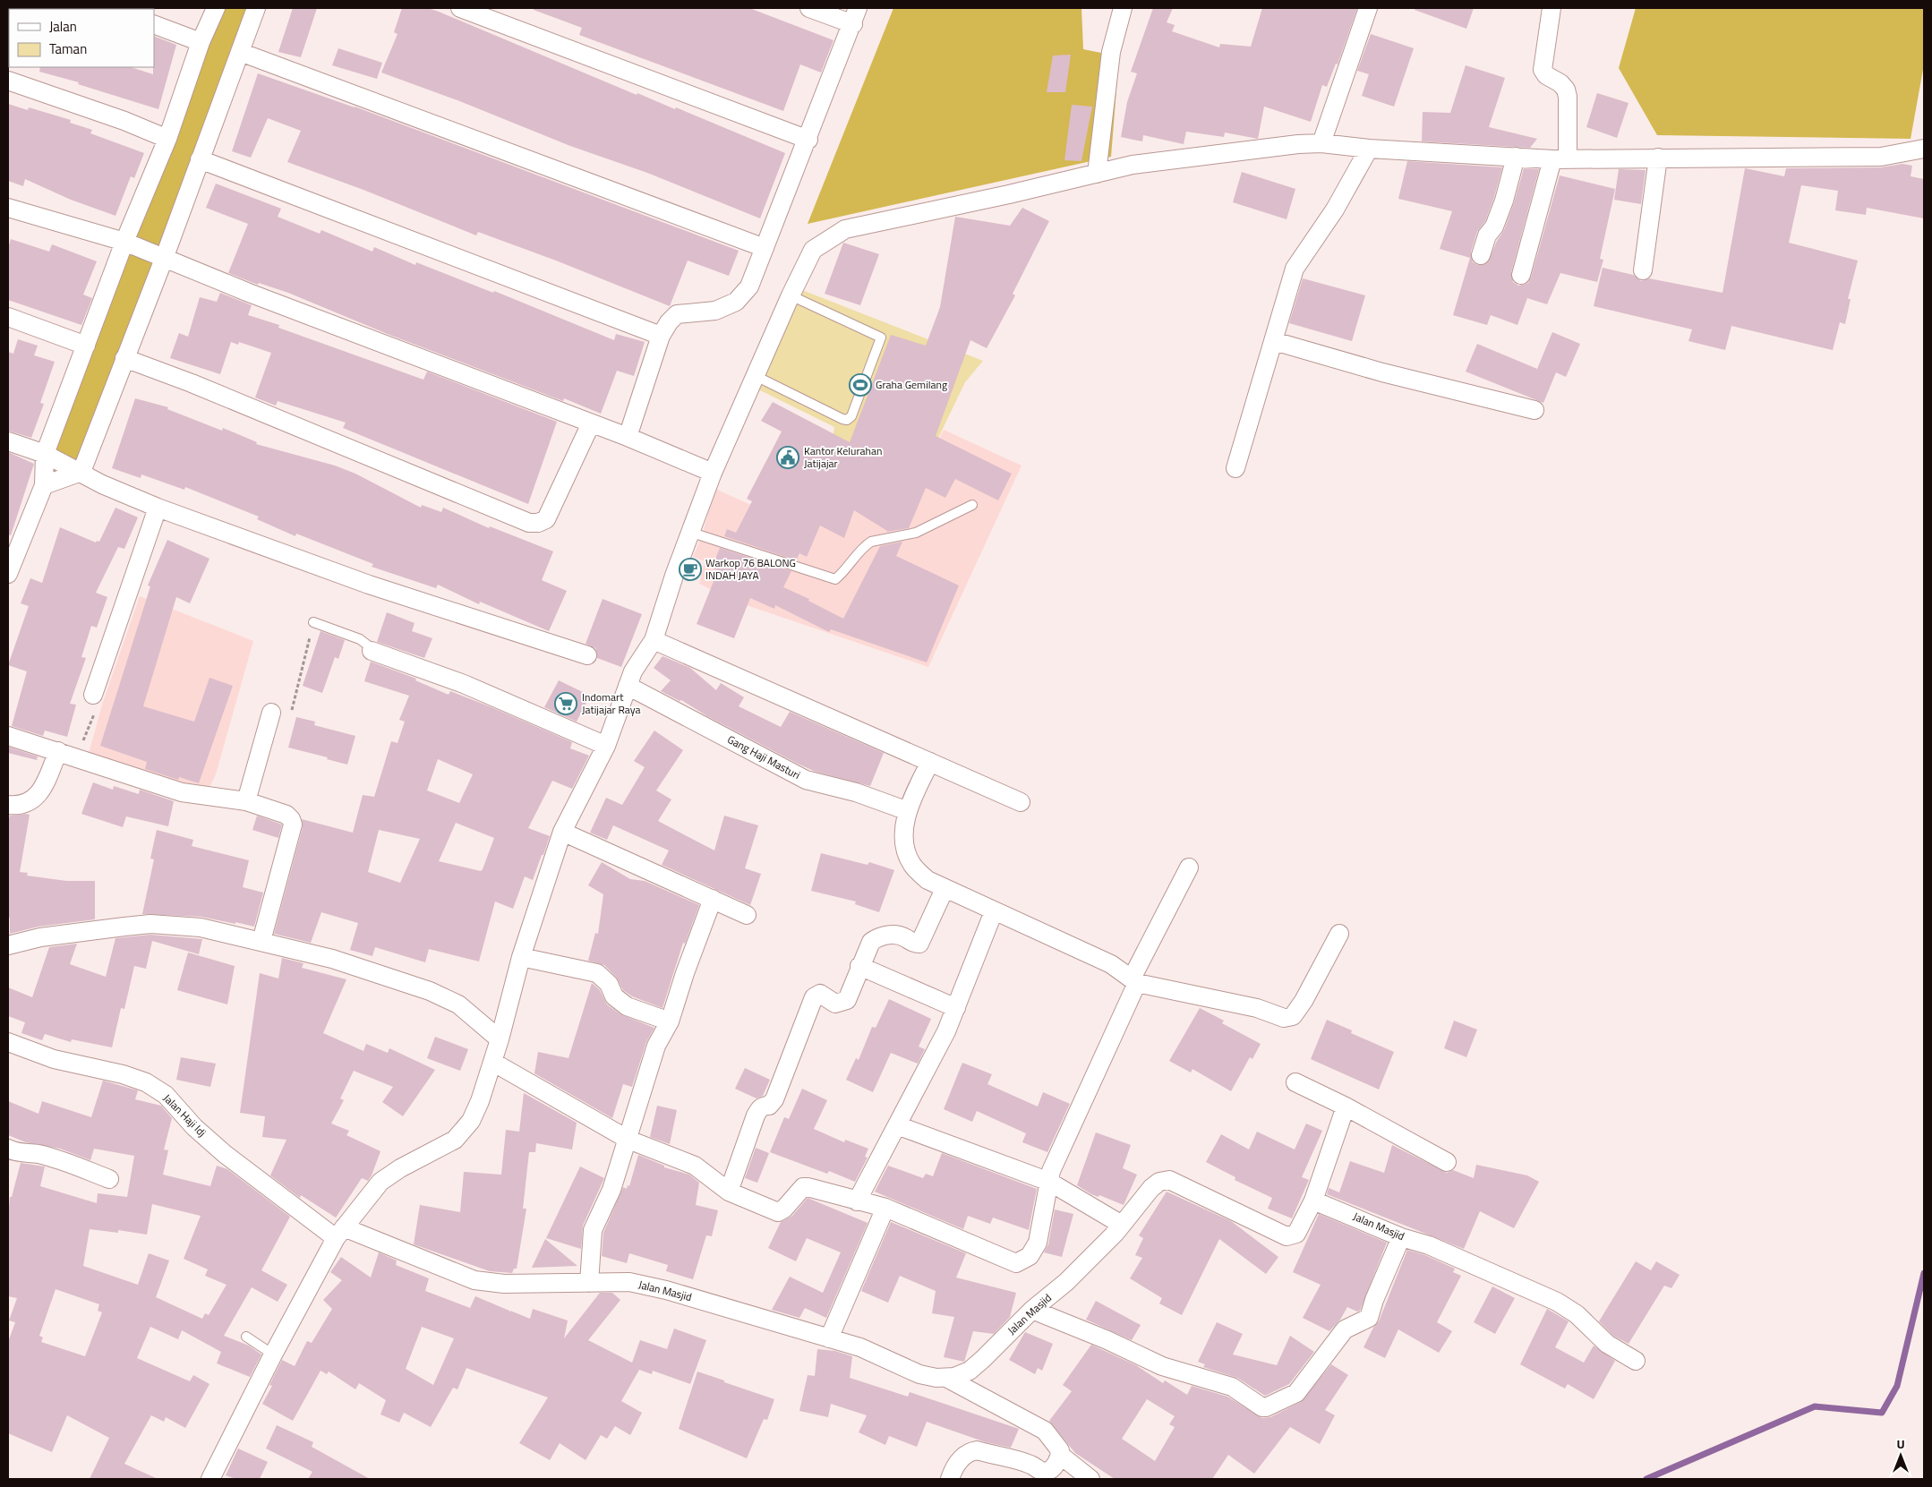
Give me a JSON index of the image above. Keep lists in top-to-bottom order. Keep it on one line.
{"streets":{"street":["Gang Haji Masturi","Jalan Haji Idj","Jalan Masjid"]},"crossings":[["Jalan Haji Idj","Jalan Masjid"]],"places":{"sports":["Graha Gemilang"],"public building":["Kantor Kelurahan Jatijajar"],"cafe":["Warkop 76 BALONG INDAH JAYA"],"supermarket":["Indomart Jatijajar Raya"]},"legend":["Jalan","Taman"],"north":"top"}
